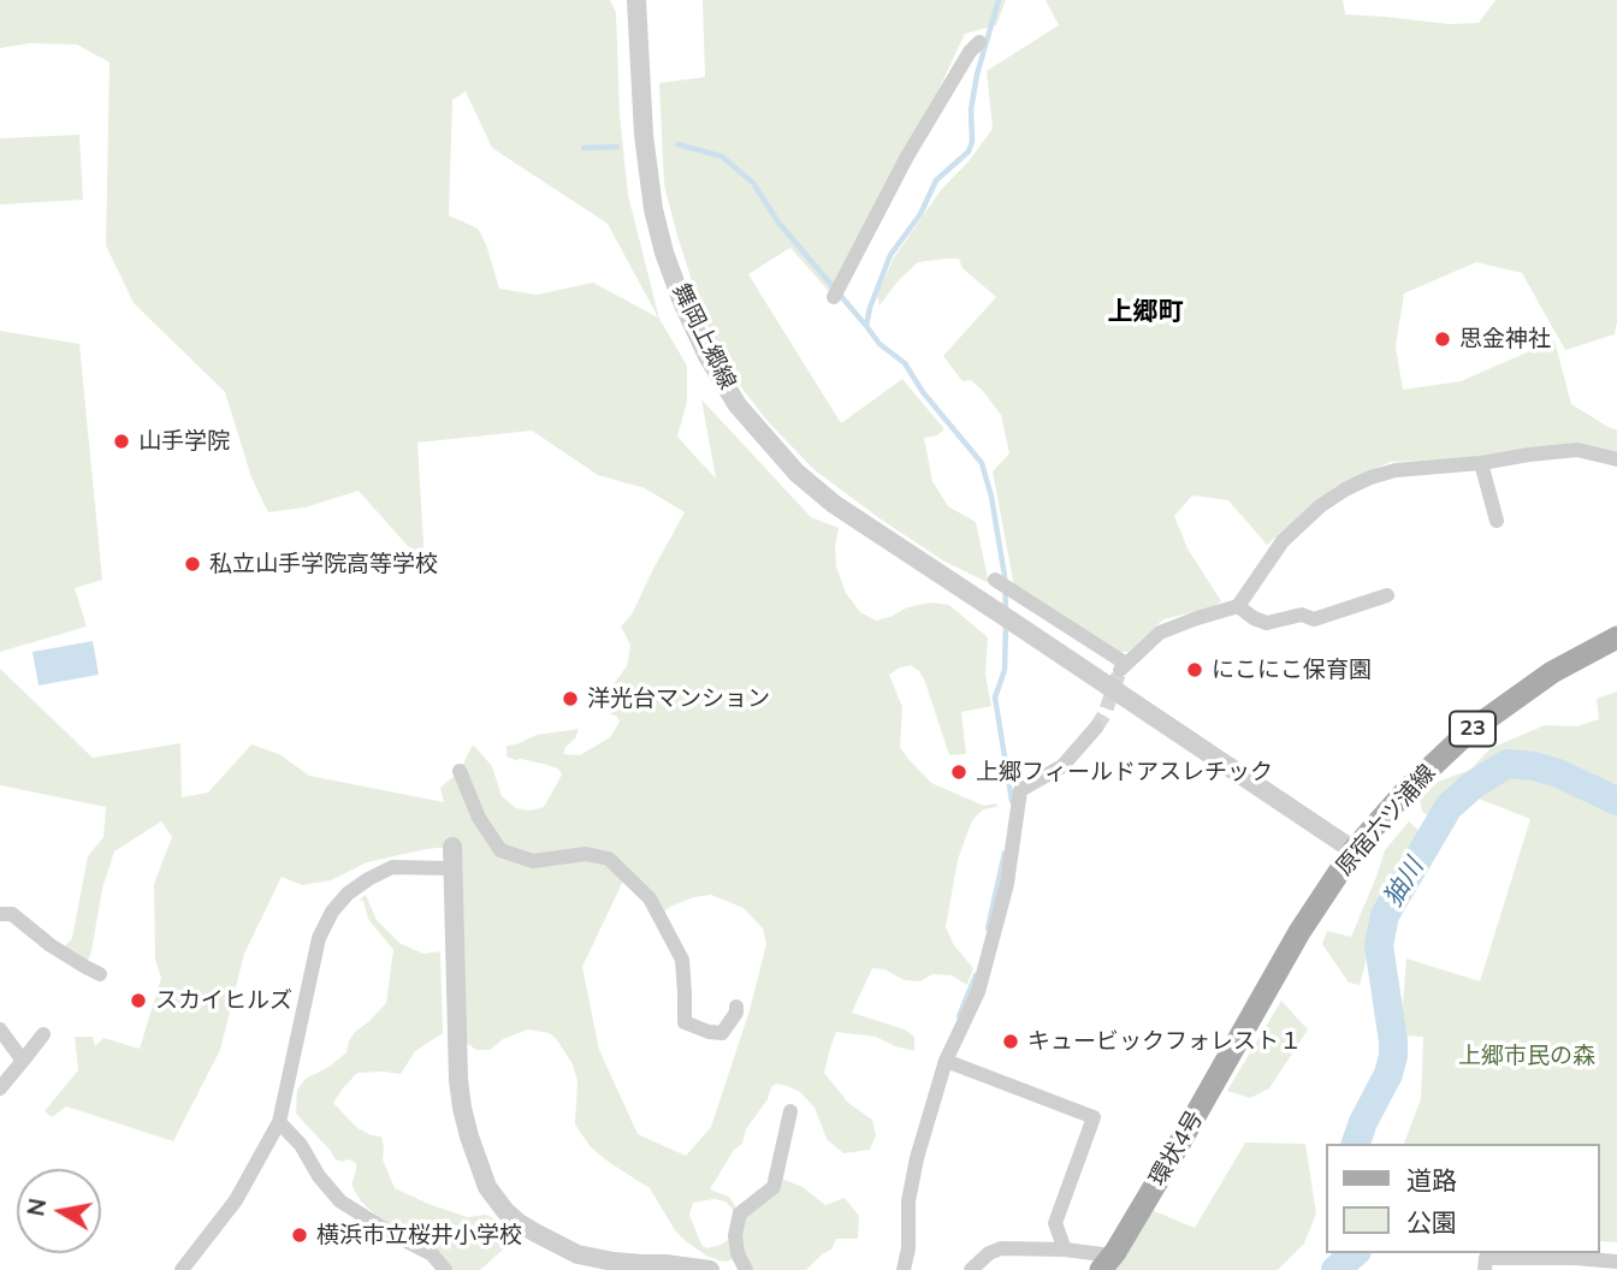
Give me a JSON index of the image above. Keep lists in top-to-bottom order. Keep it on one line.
{"streets":{"main road":["23","原宿六ツ浦線","環状4号"],"street":["舞岡上郷線"]},"crossings":[["舞岡上郷線","原宿六ツ浦線"],["原宿六ツ浦線","環状4号"]],"districts":["上郷町"],"water":["㹨川"],"parks":["上郷市民の森"],"places":["思金神社","山手学院","私立山手学院高等学校","にこにこ保育園","洋光台マンション","上郷フィールドアスレチック","スカイヒルズ","キュービックフォレスト１","横浜市立桜井小学校"],"legend":["道路","公園"],"north":"left"}
